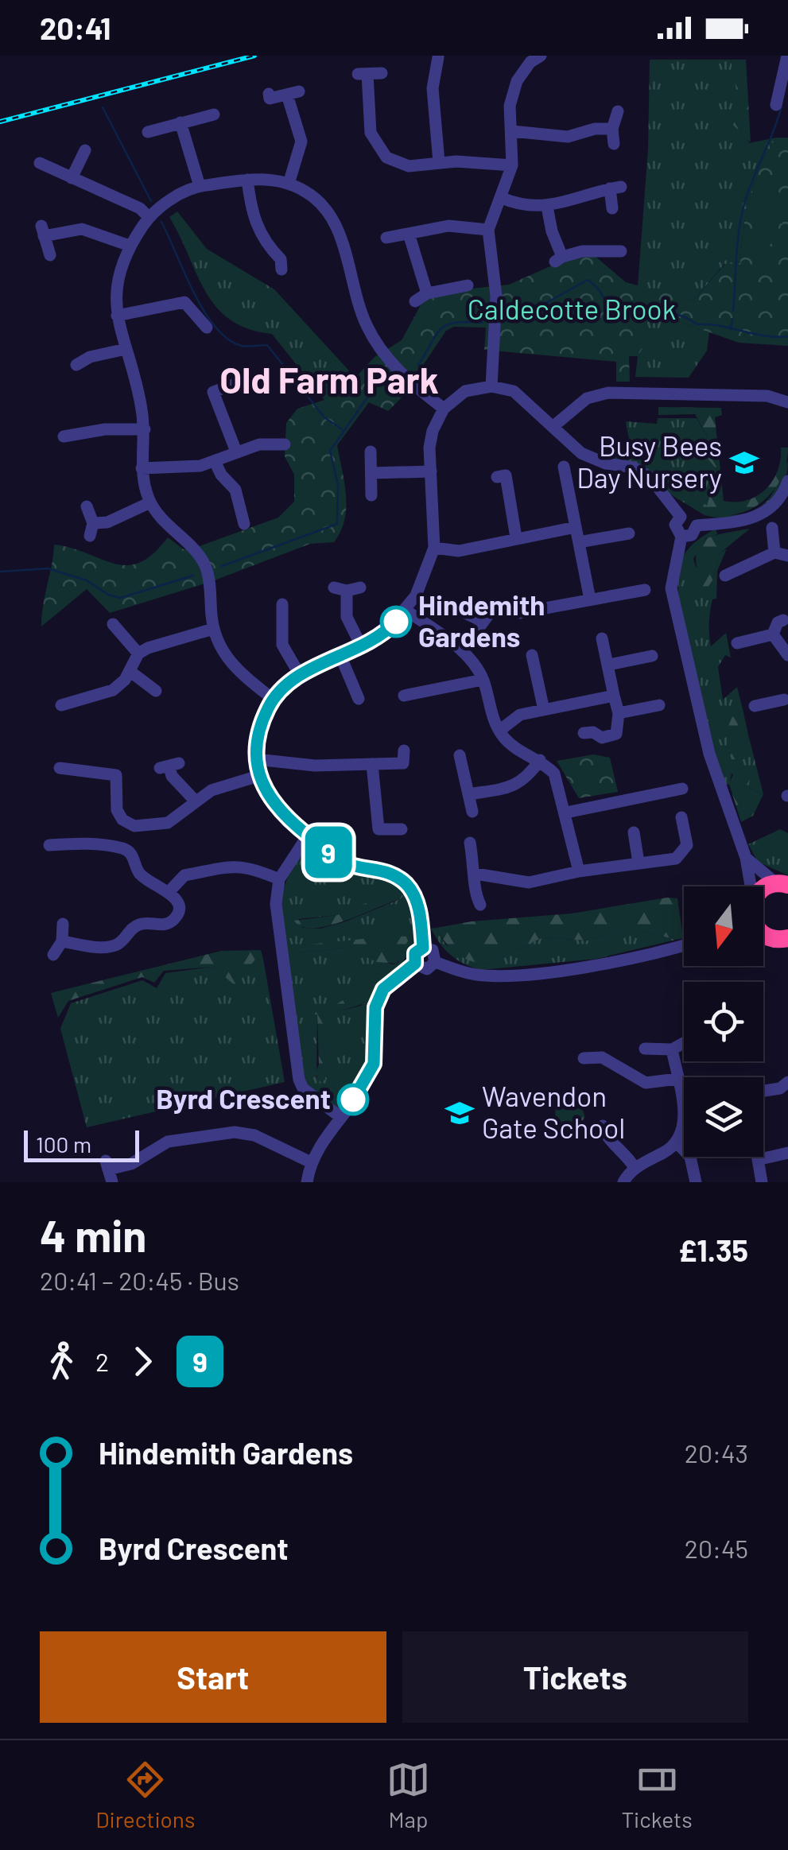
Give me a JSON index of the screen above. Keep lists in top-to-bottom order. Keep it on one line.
{"districts":["Old Farm Park"],"parks":["Caldecotte Brook"],"places":{"school or university":["Busy Bees Day Nursery","Wavendon Gate School"],"other":["Hindemith Gardens","Byrd Crescent"]},"lines":["bus line 9"],"scale_bar":"100 m","north":"bottom","page":{"status":"20:41","on_map":"9","scale":"100 m","heading":["4 min","20:41 – 20:45 · Bus","£1.35"],"legs":["2","9"],"list":[{"name":"Hindemith Gardens","value":"20:43"},{"name":"Byrd Crescent","value":"20:45"}],"buttons":["Start","Tickets"],"tabs":["Directions","Map","Tickets"]}}
